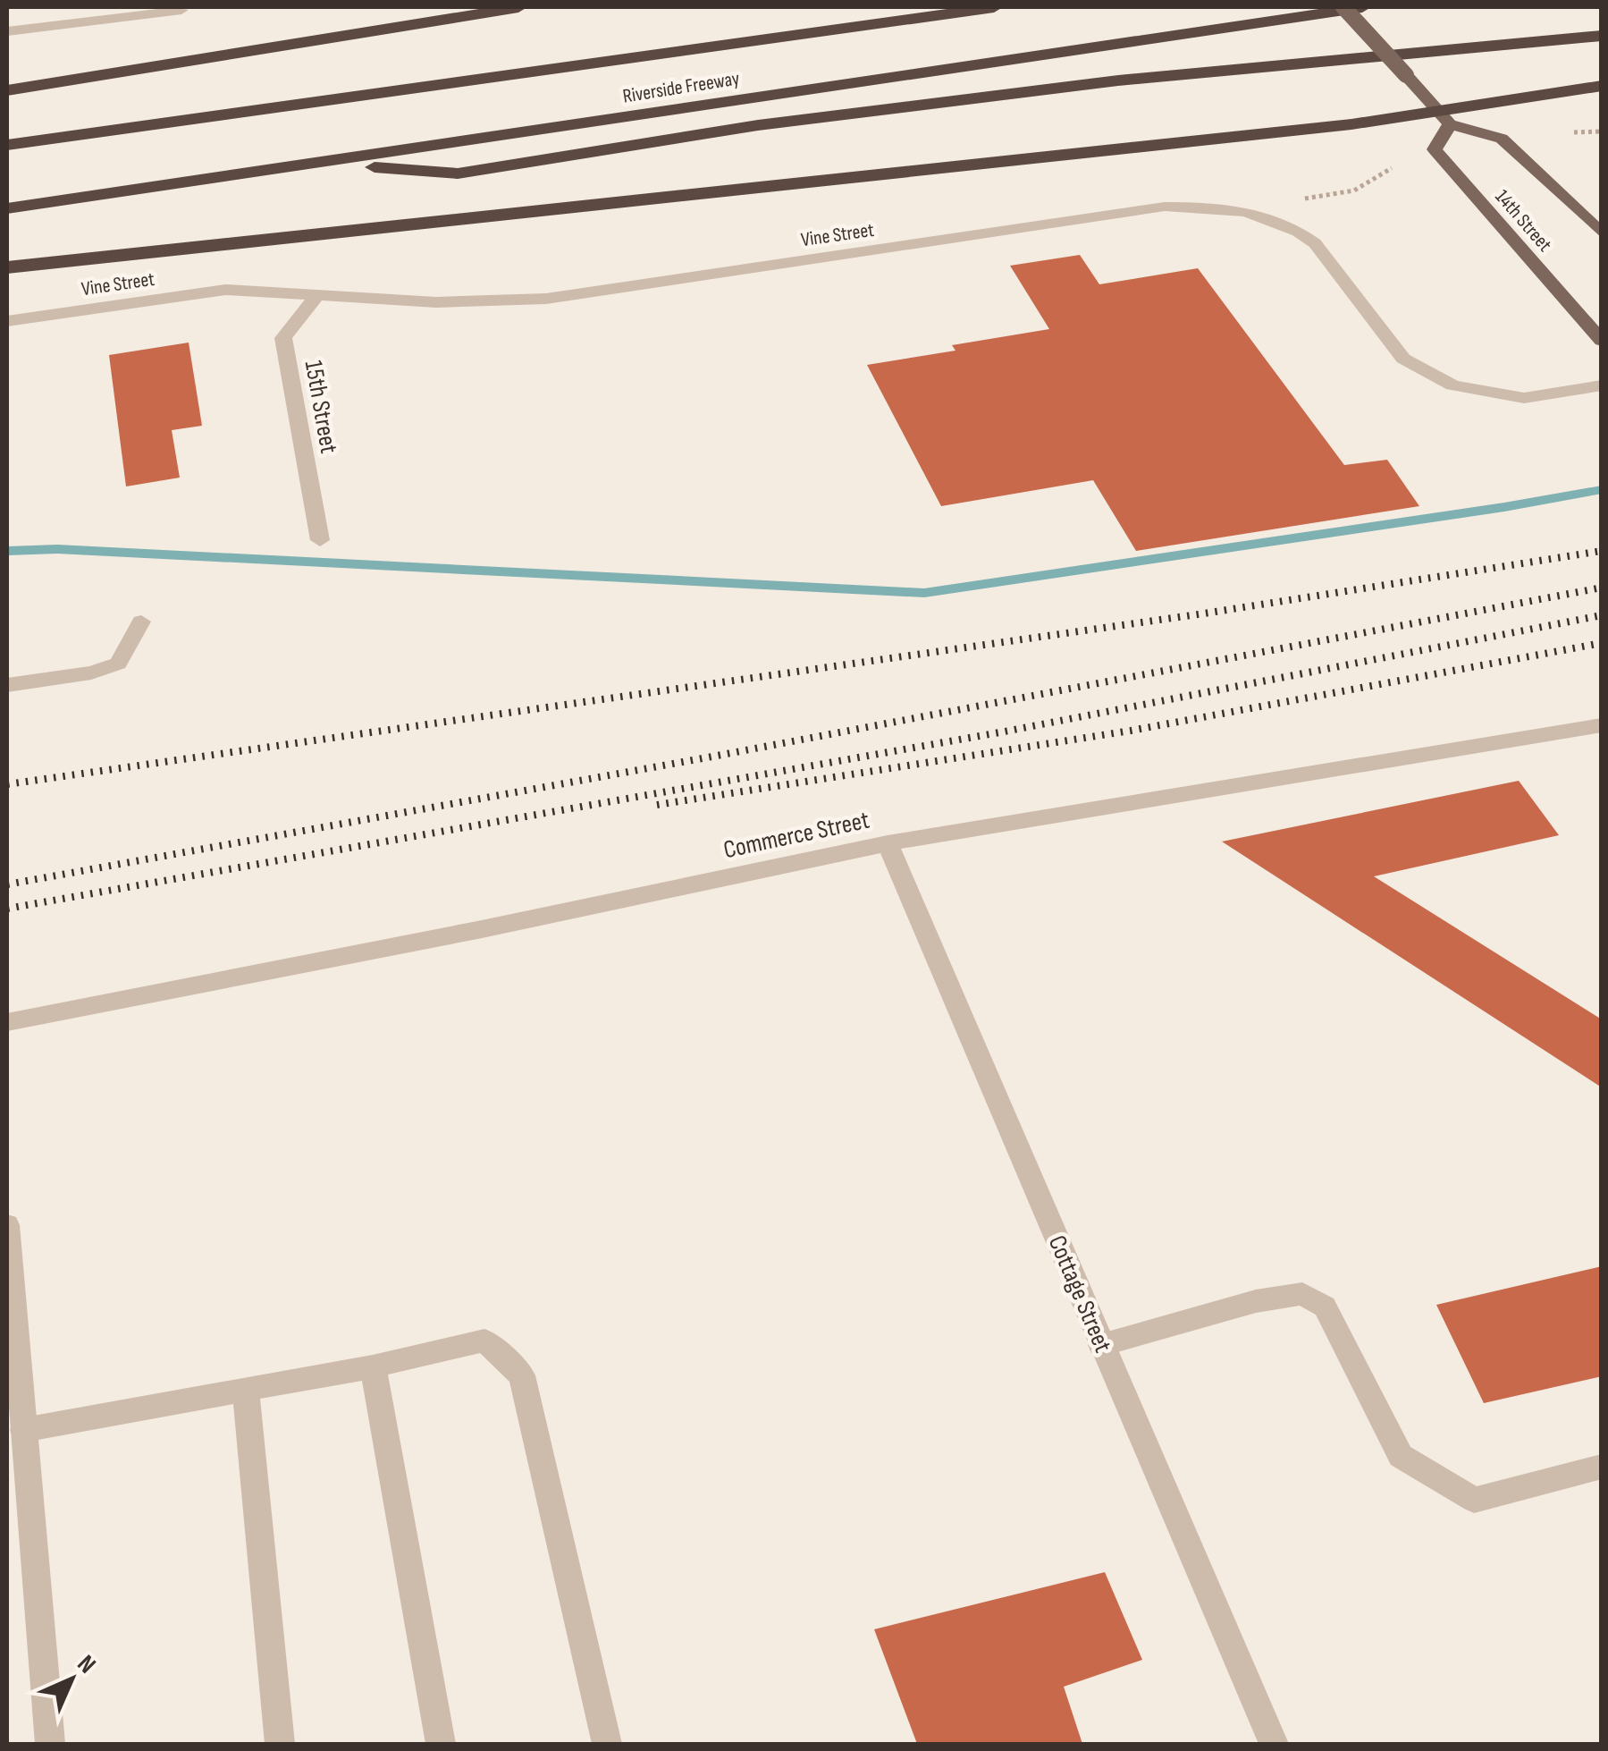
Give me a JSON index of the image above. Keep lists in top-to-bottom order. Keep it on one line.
{"streets":{"highway":["Riverside Freeway"],"main road":["14th Street"],"street":["Vine Street","15th Street","Commerce Street","Cottage Street"]},"crossings":[["Vine Street","15th Street"],["Commerce Street","Cottage Street"]],"north":"top right"}
